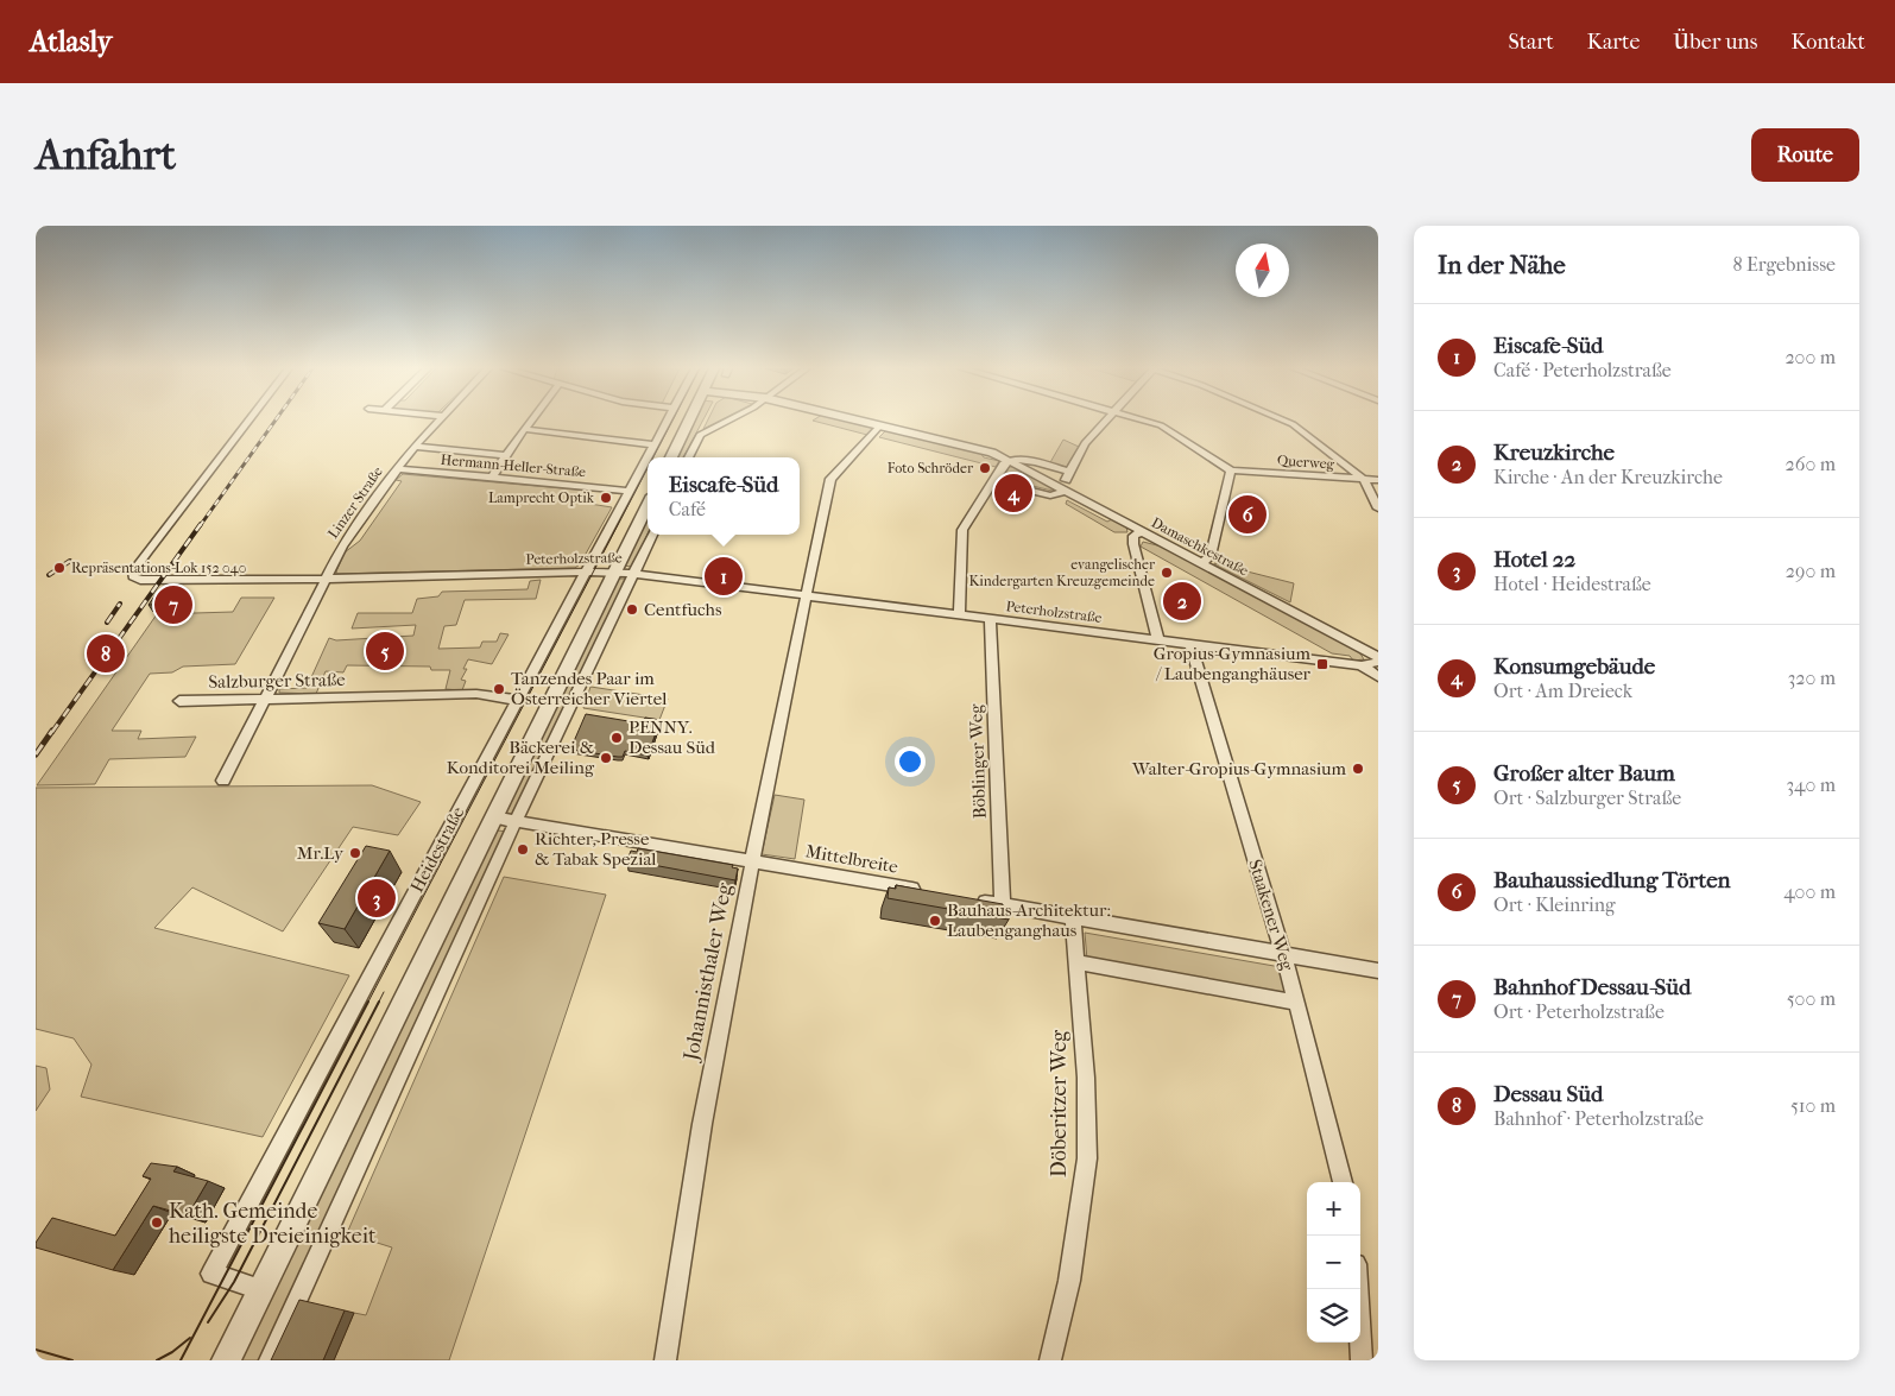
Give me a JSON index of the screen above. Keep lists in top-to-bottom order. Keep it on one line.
{"streets":{"street":["Querweg","Hermann-Heller-Straße","Linzer Straße","Damaschkestraße","Peterholzstraße","Salzburger Straße","Böblinger Weg","Heidestraße","Mittelbreite","Staakener Weg","Johannisthaler Weg","Döberitzer Weg"]},"crossings":[["Hermann-Heller-Straße","Linzer Straße"],["Hermann-Heller-Straße","Heidestraße"],["Linzer Straße","Peterholzstraße"],["Linzer Straße","Salzburger Straße"],["Damaschkestraße","Johannisthaler Weg"],["Peterholzstraße","Böblinger Weg"],["Peterholzstraße","Heidestraße"],["Peterholzstraße","Staakener Weg"],["Peterholzstraße","Johannisthaler Weg"],["Salzburger Straße","Heidestraße"],["Heidestraße","Mittelbreite"],["Mittelbreite","Johannisthaler Weg"]],"places":{"other":["Foto Schröder","Lamprecht Optik","Repräsentations-Lok 152 040","evangelischer Kindergarten Kreuzgemeinde","Centfuchs","Tanzendes Paar im Österreicher Viertel","PENNY. Dessau Süd","Bäckerei & Konditorei Meiling","Walter-Gropius-Gymnasium","Richter, Presse & Tabak Spezial","Mr.Ly","Bauhaus-Architektur: Laubenganghaus","Kath. Gemeinde heiligste Dreieinigkeit"],"transit":["Gropius-Gymnasium / Laubenganghäuser"]},"north":"top","page":{"header":"Atlasly","nav":["Start","Karte","Über uns","Kontakt"],"buttons":"Route","title":"Anfahrt","heading":["In der Nähe","8 Ergebnisse"],"list":[{"mark":"1","name":"Eiscafe-Süd","note":"Café · Peterholzstraße","value":"200 m"},{"mark":"2","name":"Kreuzkirche","note":"Kirche · An der Kreuzkirche","value":"260 m"},{"mark":"3","name":"Hotel 22","note":"Hotel · Heidestraße","value":"290 m"},{"mark":"4","name":"Konsumgebäude","note":"Ort · Am Dreieck","value":"320 m"},{"mark":"5","name":"Großer alter Baum","note":"Ort · Salzburger Straße","value":"340 m"},{"mark":"6","name":"Bauhaussiedlung Törten","note":"Ort · Kleinring","value":"400 m"},{"mark":"7","name":"Bahnhof Dessau-Süd","note":"Ort · Peterholzstraße","value":"500 m"},{"mark":"8","name":"Dessau Süd","note":"Bahnhof · Peterholzstraße","value":"510 m"}],"popup":["Eiscafe-Süd","Café"],"pins":["4","6","1","2","7","5","8","3"],"map_buttons":["+","−"]}}
